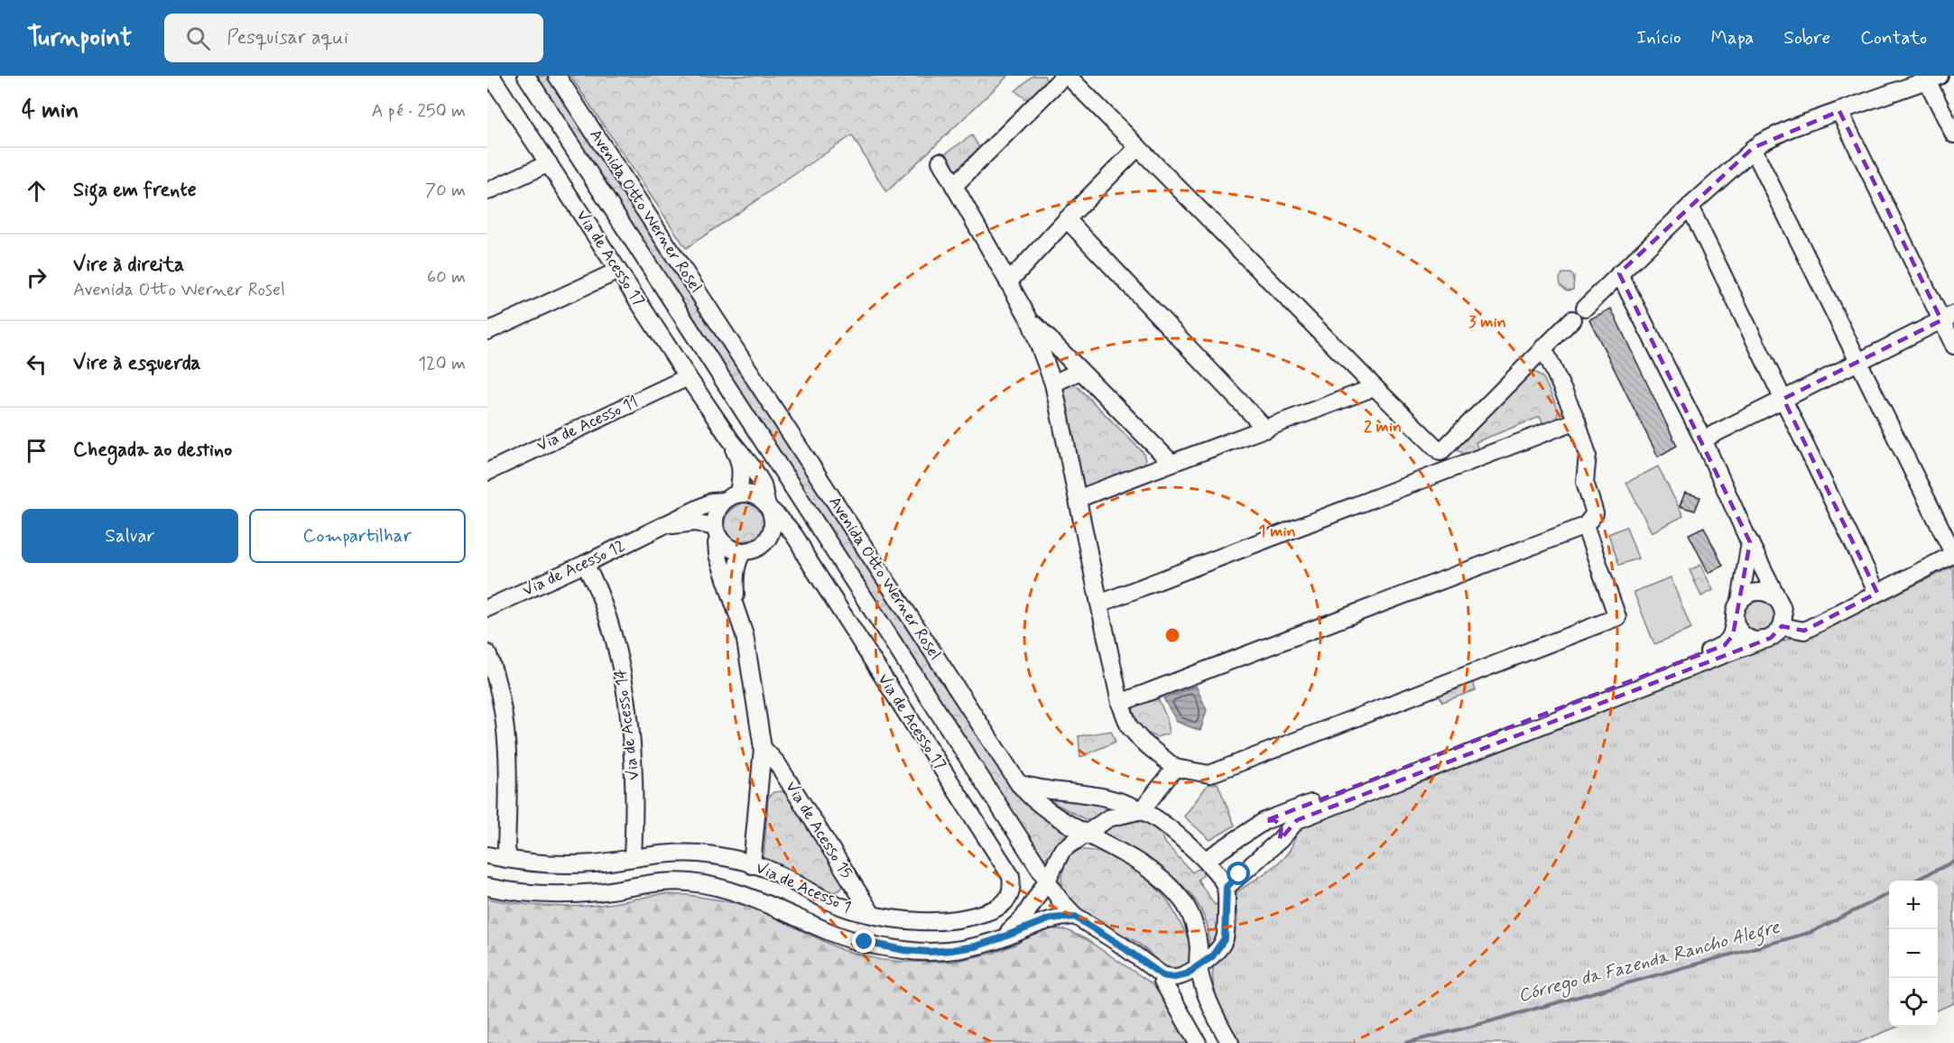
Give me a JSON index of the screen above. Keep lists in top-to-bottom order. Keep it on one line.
{"streets":{"street":["Avenida Otto Werner Rosel","Via de Acesso 17","Via de Acesso 11","Via de Acesso 12","Via de Acesso 14","Via de Acesso 15","Via de Acesso 1"]},"crossings":[["Via de Acesso 17","Via de Acesso 11"],["Via de Acesso 17","Via de Acesso 12"],["Via de Acesso 17","Via de Acesso 15"],["Via de Acesso 17","Via de Acesso 1"],["Via de Acesso 12","Via de Acesso 14"],["Via de Acesso 12","Via de Acesso 15"],["Via de Acesso 14","Via de Acesso 1"],["Via de Acesso 15","Via de Acesso 1"]],"water":["Córrego da Fazenda Rancho Alegre"],"page":{"header":"Turnpoint","search":"Pesquisar aqui","nav":["Início","Mapa","Sobre","Contato"],"heading":["4 min","A pé · 250 m"],"list":[["Siga em frente","70 m"],["Vire à direita","Avenida Otto Werner Rosel","60 m"],["Vire à esquerda","120 m"],"Chegada ao destino"],"buttons":["Salvar","Compartilhar"],"map_buttons":["+","−"]},"rings":["3 min","2 min","1 min"]}
